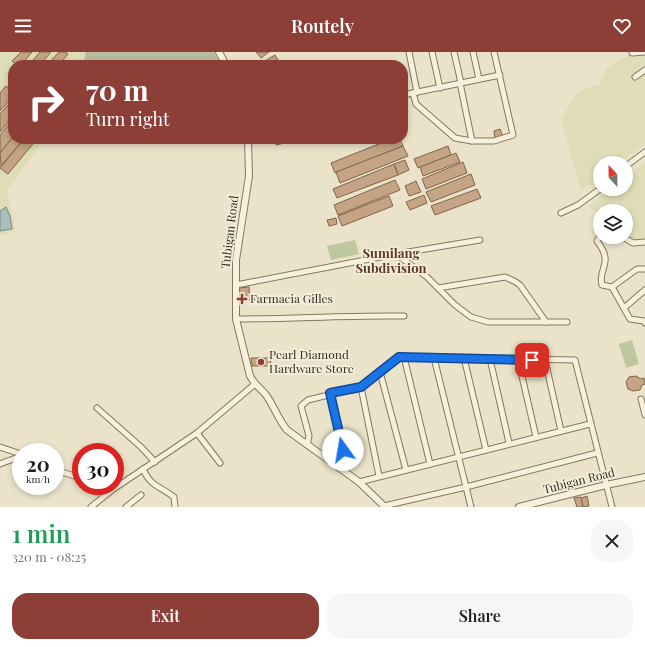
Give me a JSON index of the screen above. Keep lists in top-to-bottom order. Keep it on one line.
{"streets":{"street":["Tubigan Road"]},"districts":["Sumilang Subdivision"],"places":{"health":["Farmacia Gilles"],"other":["Pearl Diamond Hardware Store"]},"north":"top","page":{"header":"Routely","turn":["70 m","Turn right"],"speed":"20 km/h","limit":"30","heading":["1 min","320 m · 08:25"],"buttons":["Exit","Share"]}}
